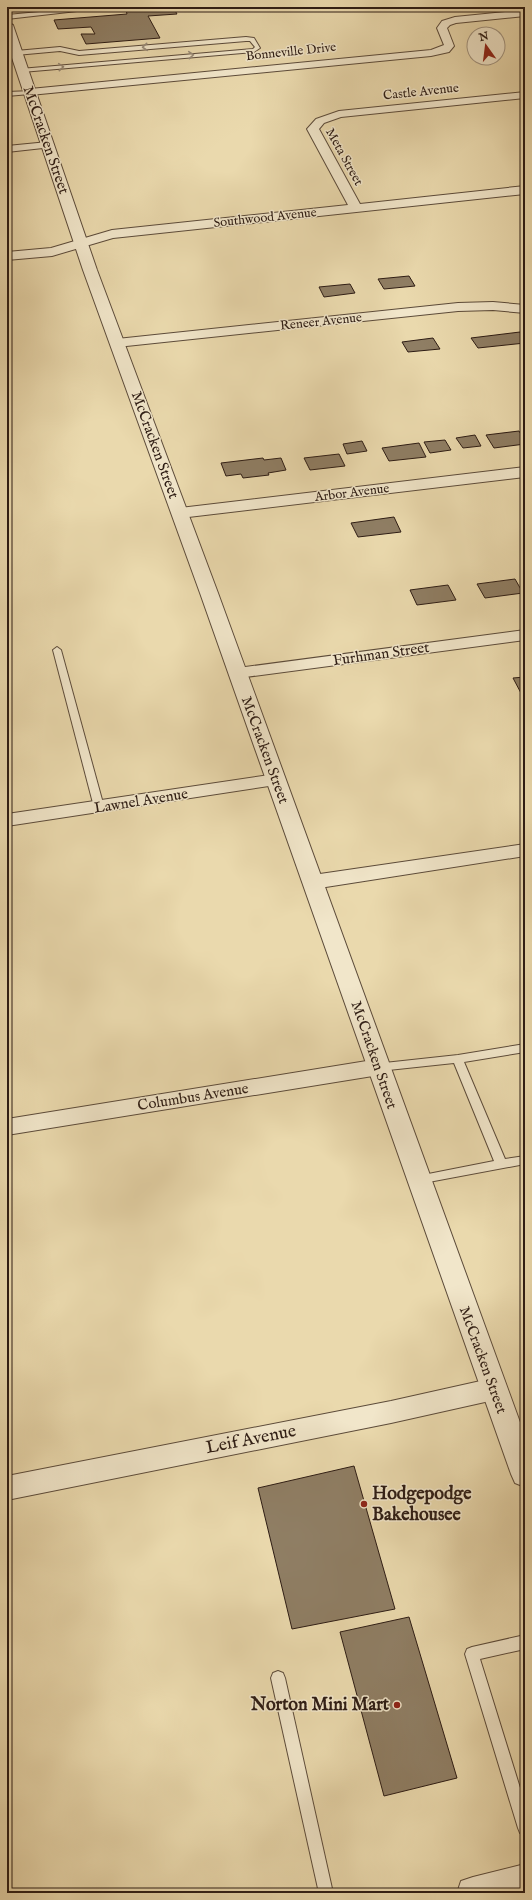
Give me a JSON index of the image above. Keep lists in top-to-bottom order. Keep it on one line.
{"streets":{"street":["Bonneville Drive","Castle Avenue","McCracken Street","Meta Street","Southwood Avenue","Reneer Avenue","Arbor Avenue","Furhman Street","Lawnel Avenue","Columbus Avenue","Leif Avenue"]},"crossings":[["Bonneville Drive","McCracken Street"],["Castle Avenue","Meta Street"],["McCracken Street","Southwood Avenue"],["McCracken Street","Reneer Avenue"],["McCracken Street","Arbor Avenue"],["McCracken Street","Furhman Street"],["McCracken Street","Lawnel Avenue"],["McCracken Street","Columbus Avenue"],["McCracken Street","Leif Avenue"],["Meta Street","Southwood Avenue"]],"places":["Hodgepodge Bakehousee","Norton Mini Mart"],"north":"top"}
